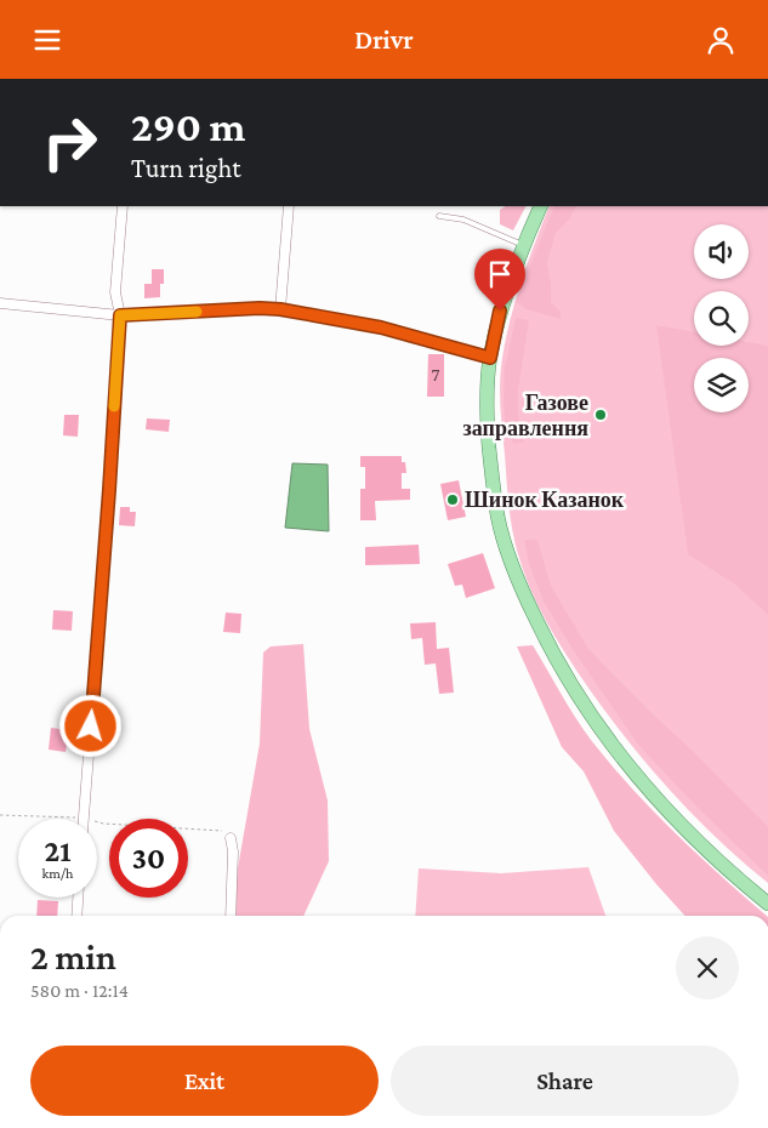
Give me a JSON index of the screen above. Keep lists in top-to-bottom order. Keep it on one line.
{"places":["Газове заправлення","Шинок Казанок"],"house_numbers":["7"],"page":{"header":"Drivr","turn":["290 m","Turn right"],"speed":"21 km/h","limit":"30","heading":["2 min","580 m · 12:14"],"buttons":["Exit","Share"]}}
